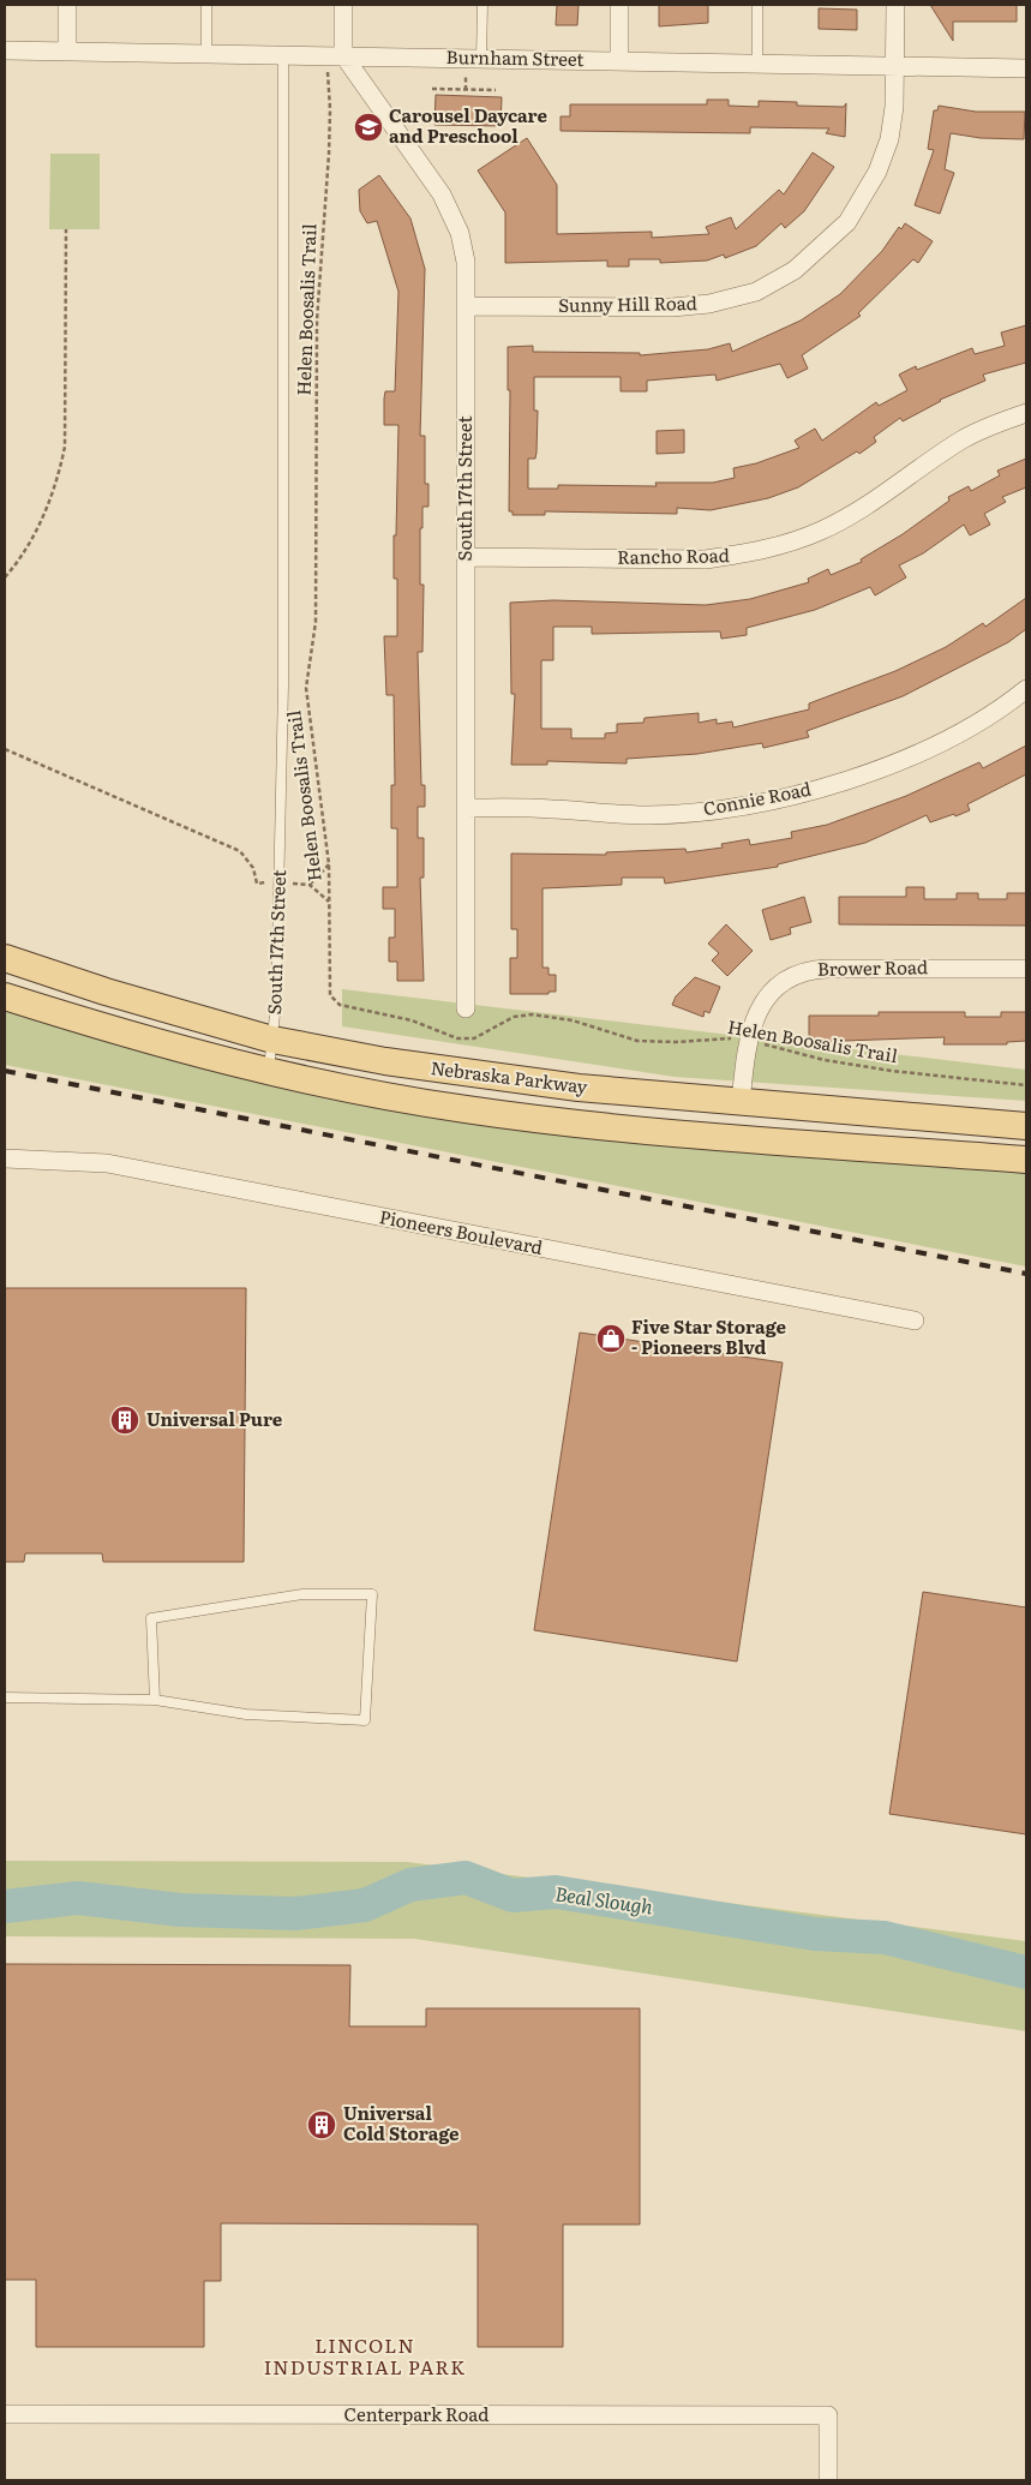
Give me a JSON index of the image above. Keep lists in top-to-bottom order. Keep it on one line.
{"streets":{"main road":["Nebraska Parkway"],"street":["Burnham Street","Sunny Hill Road","South 17th Street","Rancho Road","Connie Road","Brower Road","Pioneers Boulevard","Centerpark Road"],"path":["Helen Boosalis Trail"]},"crossings":[["Burnham Street","Sunny Hill Road"],["Burnham Street","Helen Boosalis Trail"],["Burnham Street","South 17th Street"],["Sunny Hill Road","South 17th Street"],["Helen Boosalis Trail","South 17th Street"],["Helen Boosalis Trail","Brower Road"],["South 17th Street","Rancho Road"],["South 17th Street","Connie Road"],["South 17th Street","Nebraska Parkway"],["Brower Road","Nebraska Parkway"]],"districts":["LINCOLN INDUSTRIAL PARK"],"water":["Beal Slough"],"places":{"school or university":["Carousel Daycare and Preschool"],"shop":["Five Star Storage - Pioneers Blvd"],"building":["Universal Pure","Universal Cold Storage"]}}
